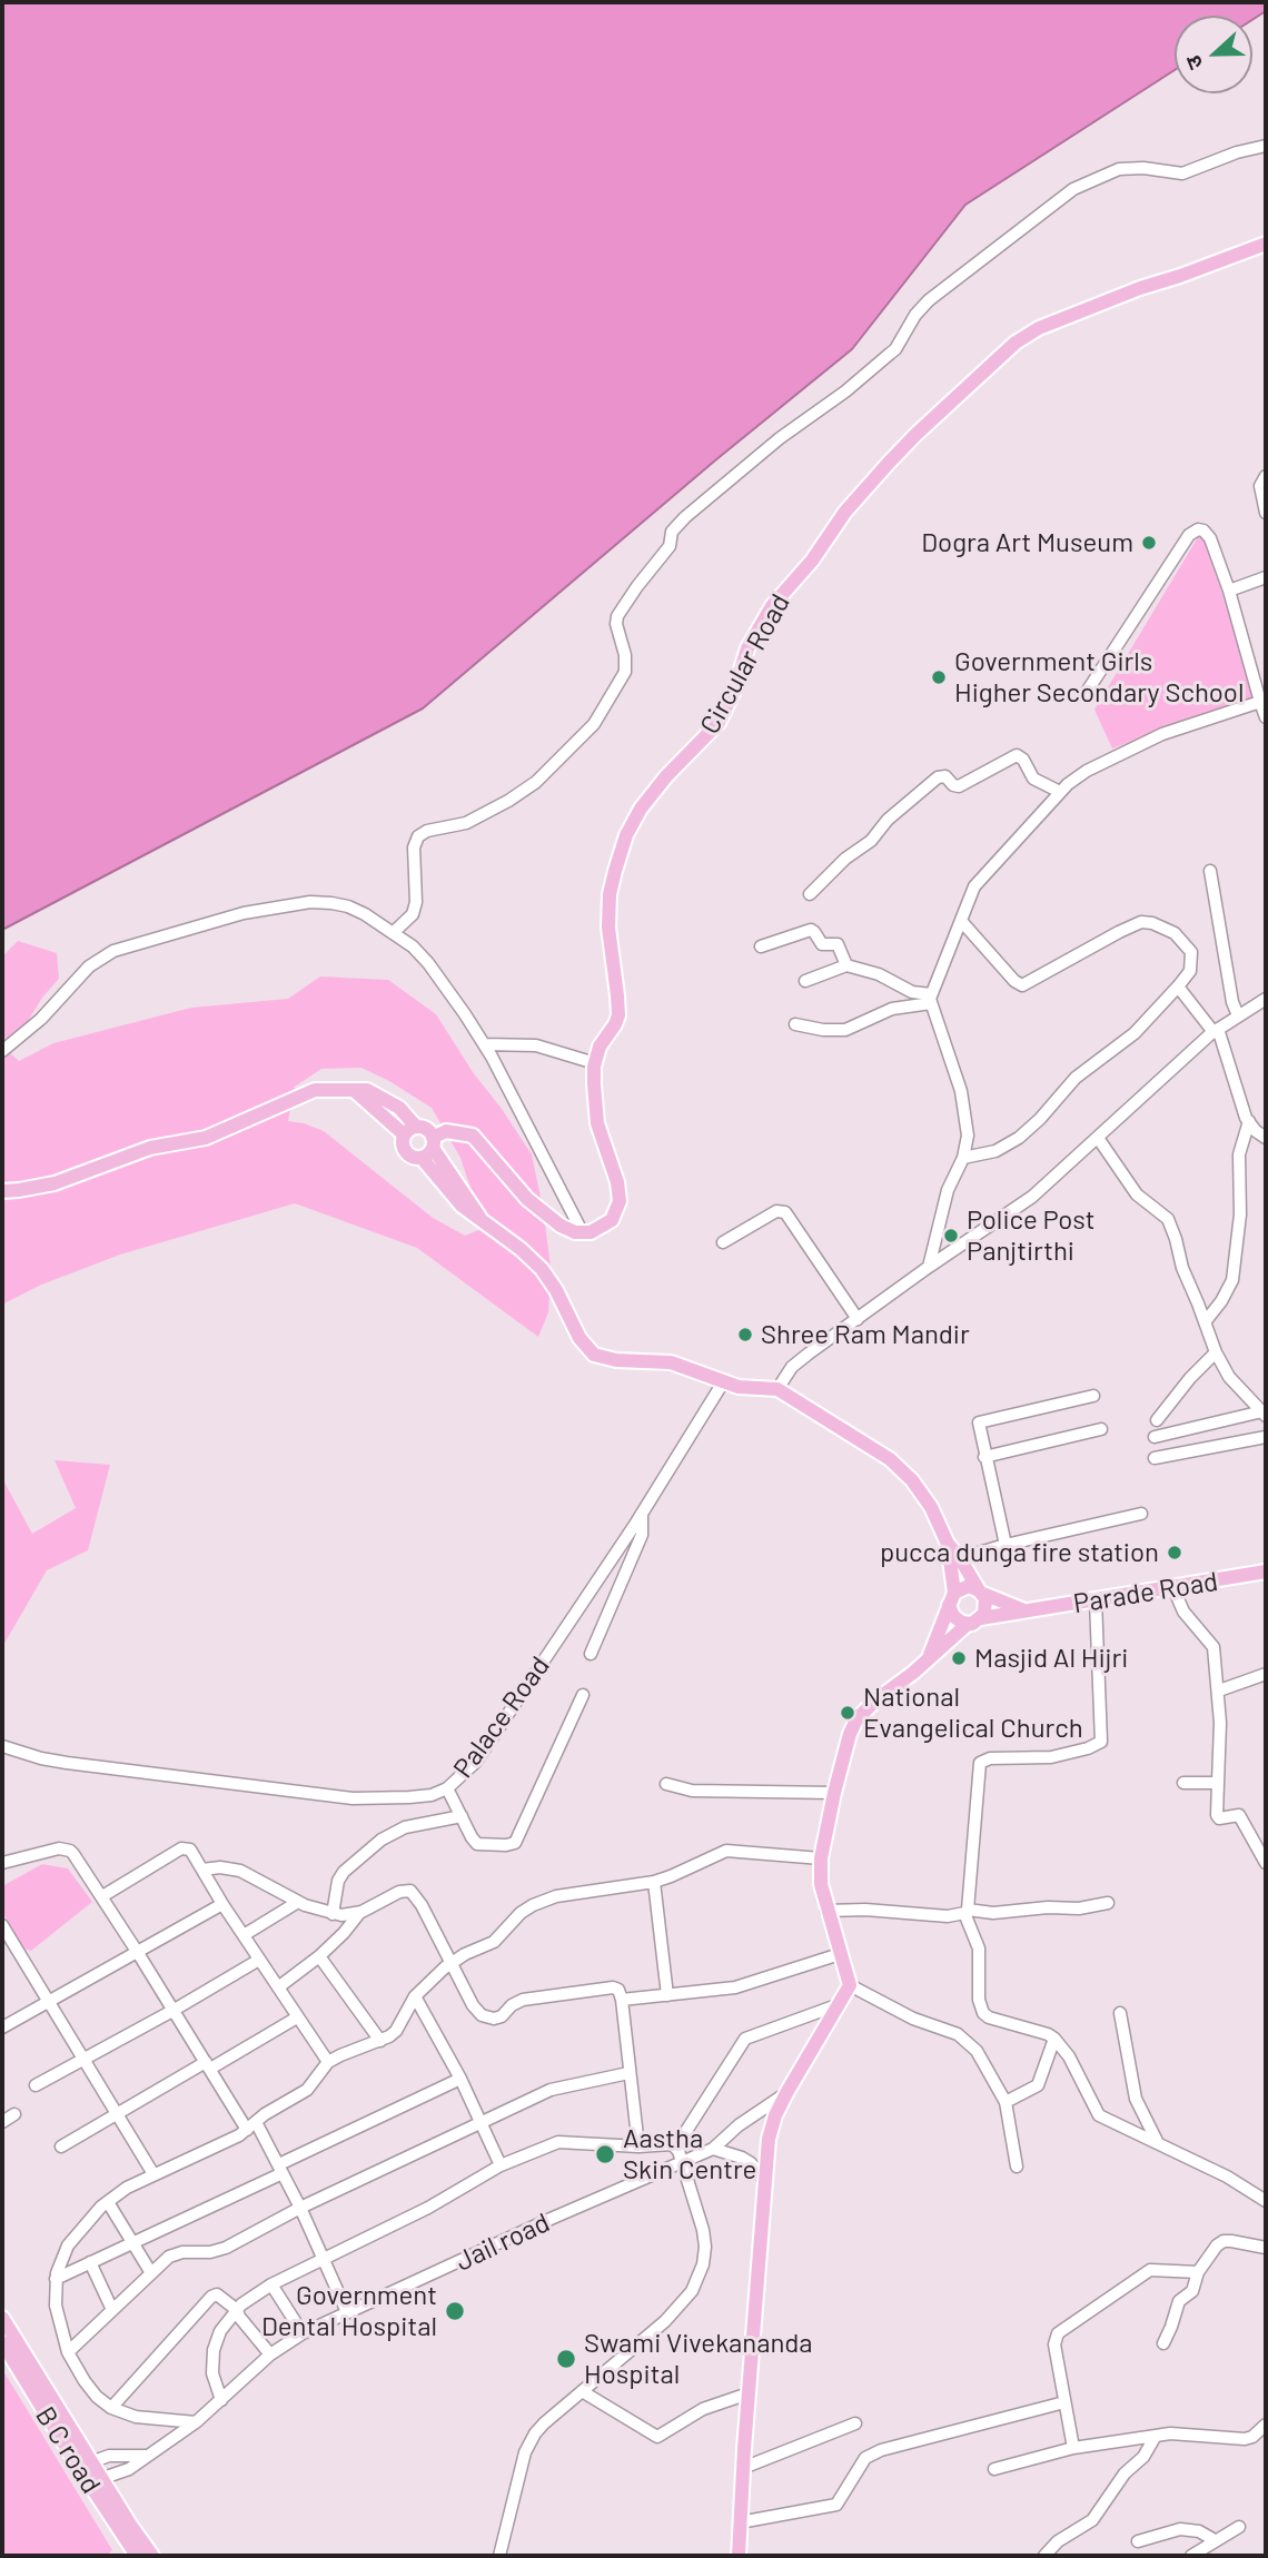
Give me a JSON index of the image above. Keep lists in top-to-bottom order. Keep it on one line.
{"streets":{"main road":["Circular Road","Parade Road","B C road"],"street":["Palace Road","Jail road"]},"crossings":[["Jail road","B C road"]],"places":["Dogra Art Museum","Government Girls Higher Secondary School","Police Post Panjtirthi","Shree Ram Mandir","pucca dunga fire station","Masjid Al Hijri","National Evangelical Church","Aastha Skin Centre","Government Dental Hospital","Swami Vivekananda Hospital"],"north":"left"}
